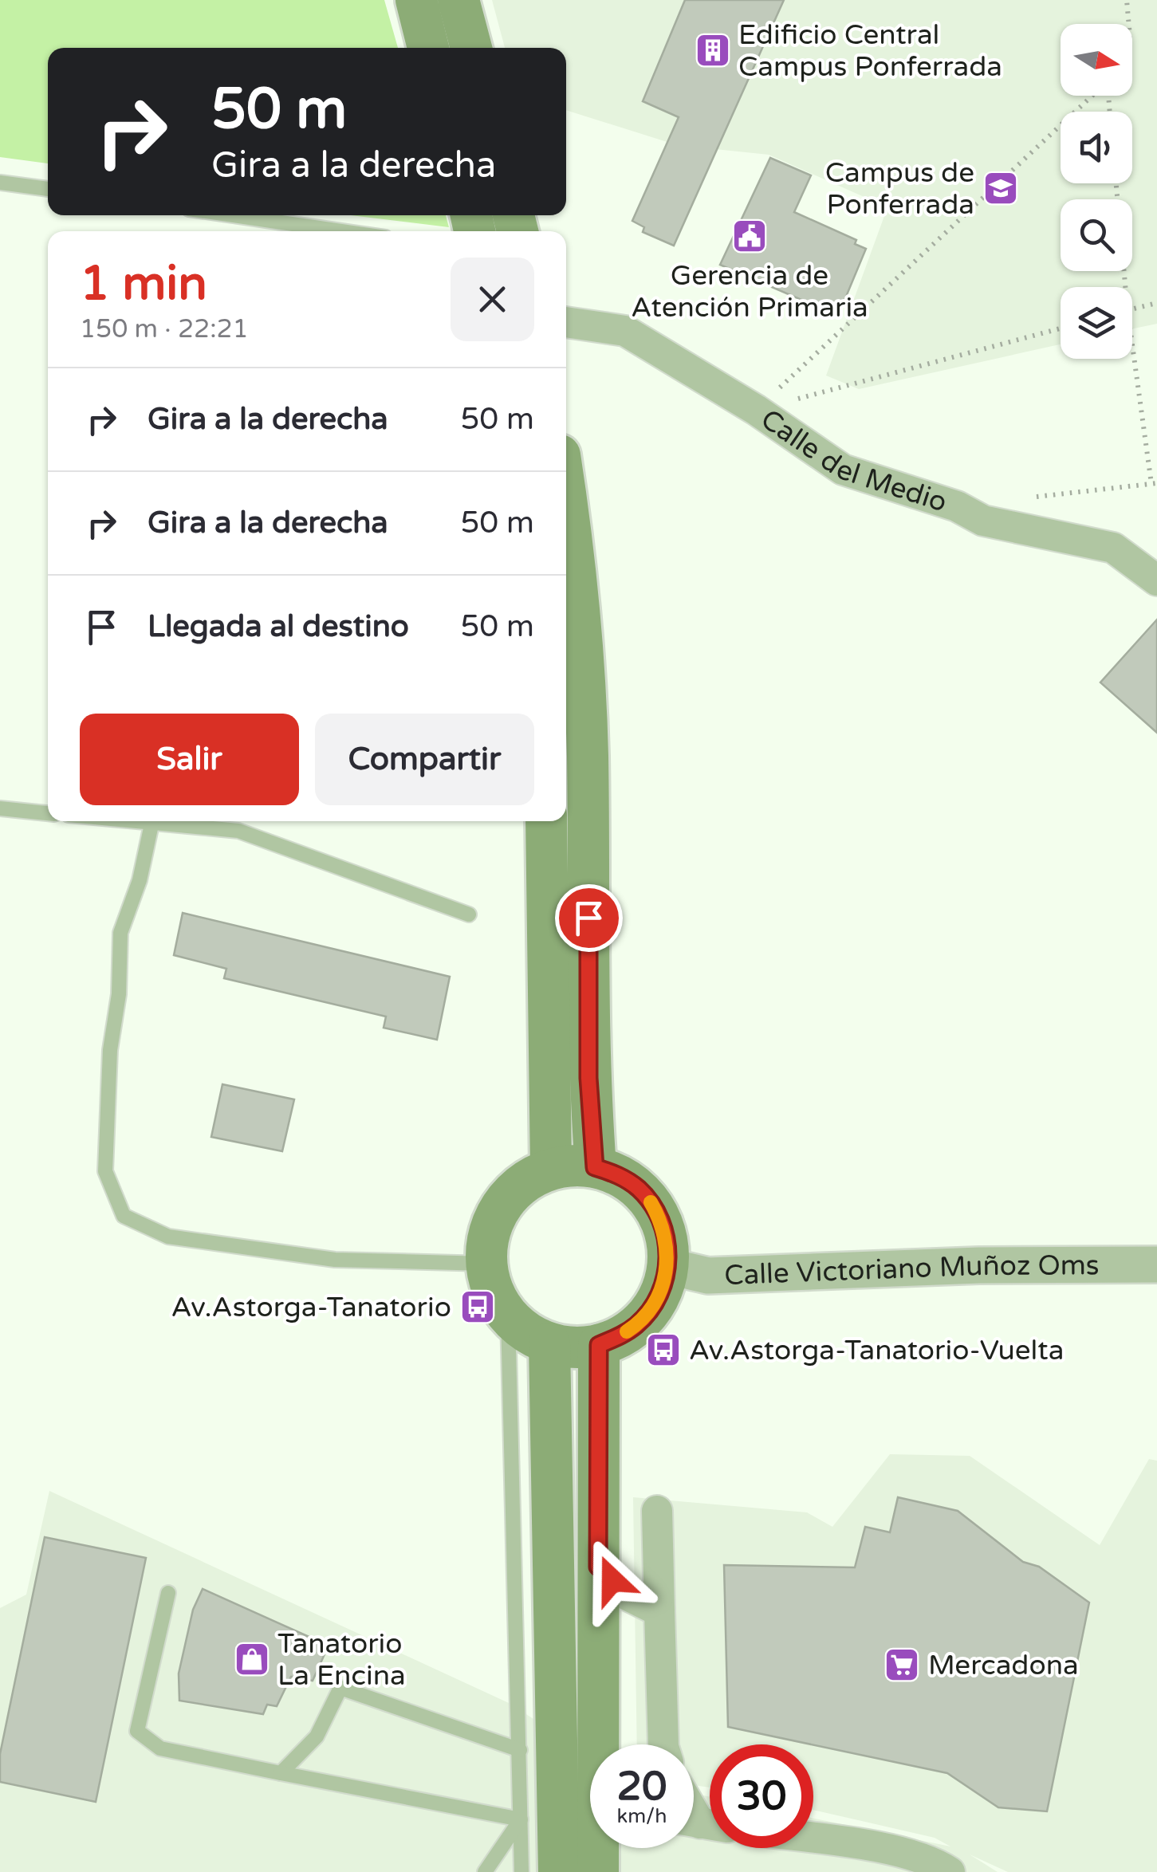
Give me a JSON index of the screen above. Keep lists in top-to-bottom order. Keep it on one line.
{"streets":{"street":["Calle del Medio","Calle Victoriano Muñoz Oms"]},"places":{"building":["Edificio Central Campus Ponferrada"],"school or university":["Campus de Ponferrada"],"public building":["Gerencia de Atención Primaria"],"bus stop":["Av.Astorga-Tanatorio","Av.Astorga-Tanatorio-Vuelta"],"shop":["Tanatorio La Encina"],"supermarket":["Mercadona"]},"north":"right","page":{"turn":["50 m","Gira a la derecha"],"heading":["1 min","150 m · 22:21"],"list":[{"name":"Gira a la derecha","value":"50 m"},{"name":"Gira a la derecha","value":"50 m"},{"name":"Llegada al destino","value":"50 m"}],"buttons":["Salir","Compartir"],"speed":"20 km/h","limit":"30"}}
